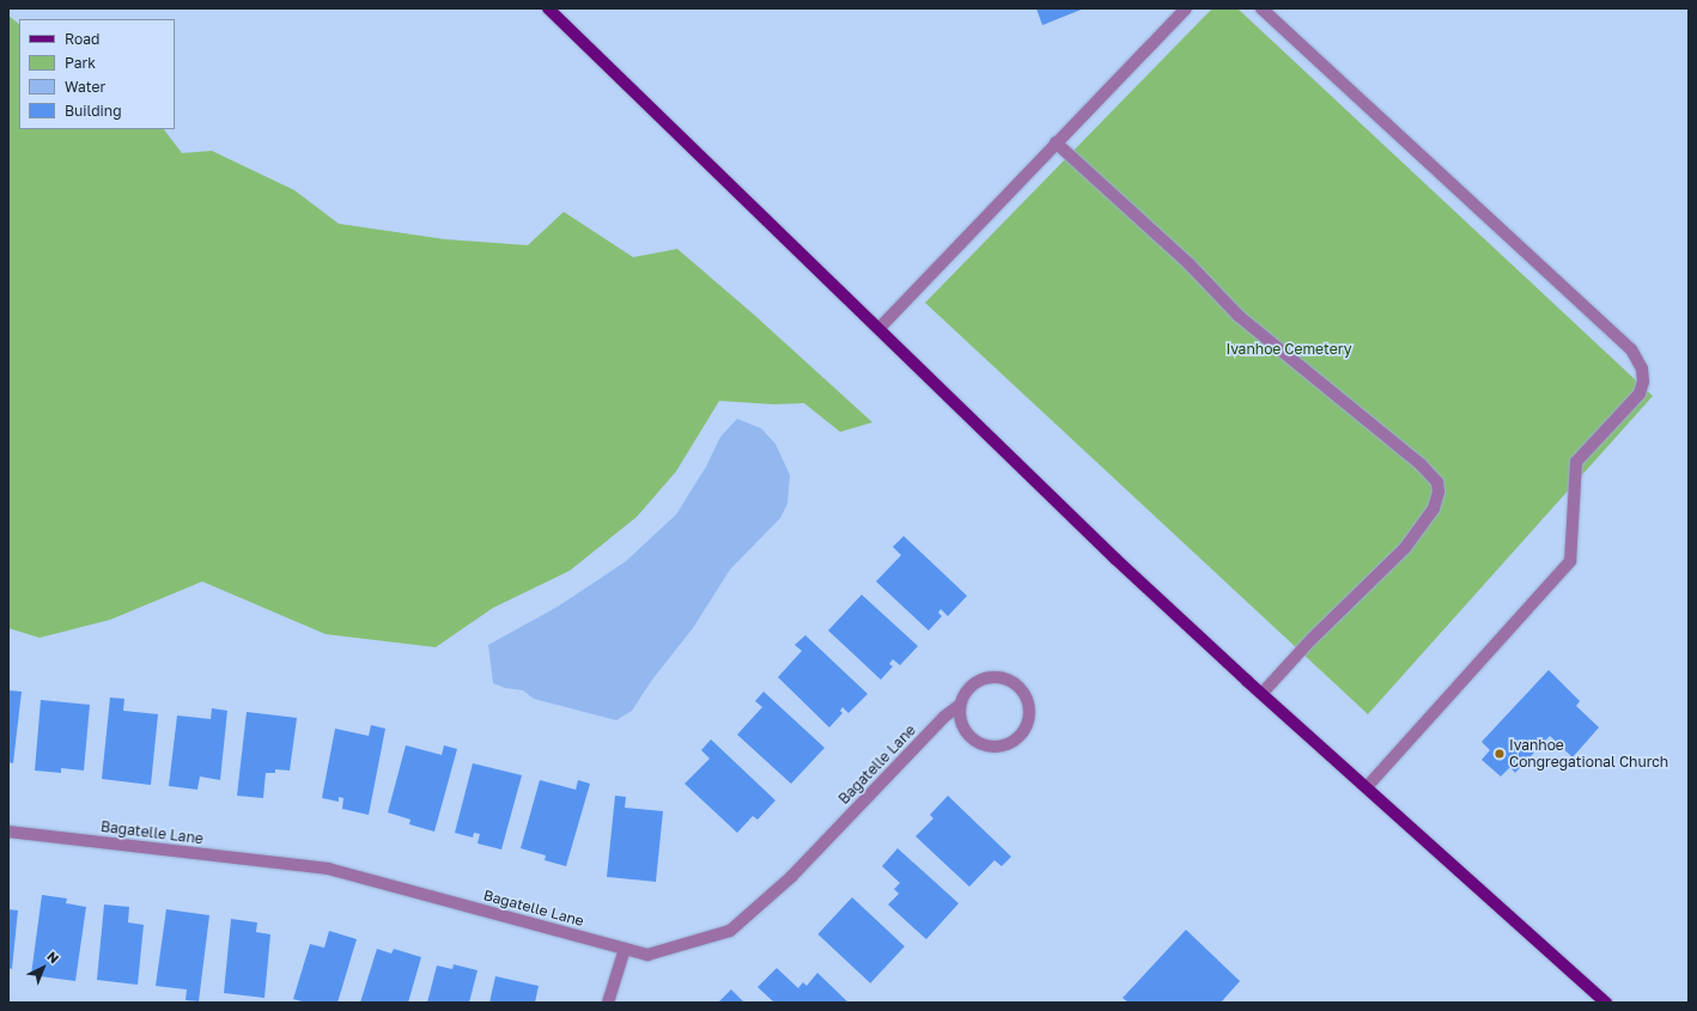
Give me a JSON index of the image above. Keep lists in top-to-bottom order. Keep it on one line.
{"streets":{"street":["Bagatelle Lane"]},"parks":["Ivanhoe Cemetery"],"places":["Ivanhoe Congregational Church"],"legend":["Road","Park","Water","Building"],"north":"top right"}
